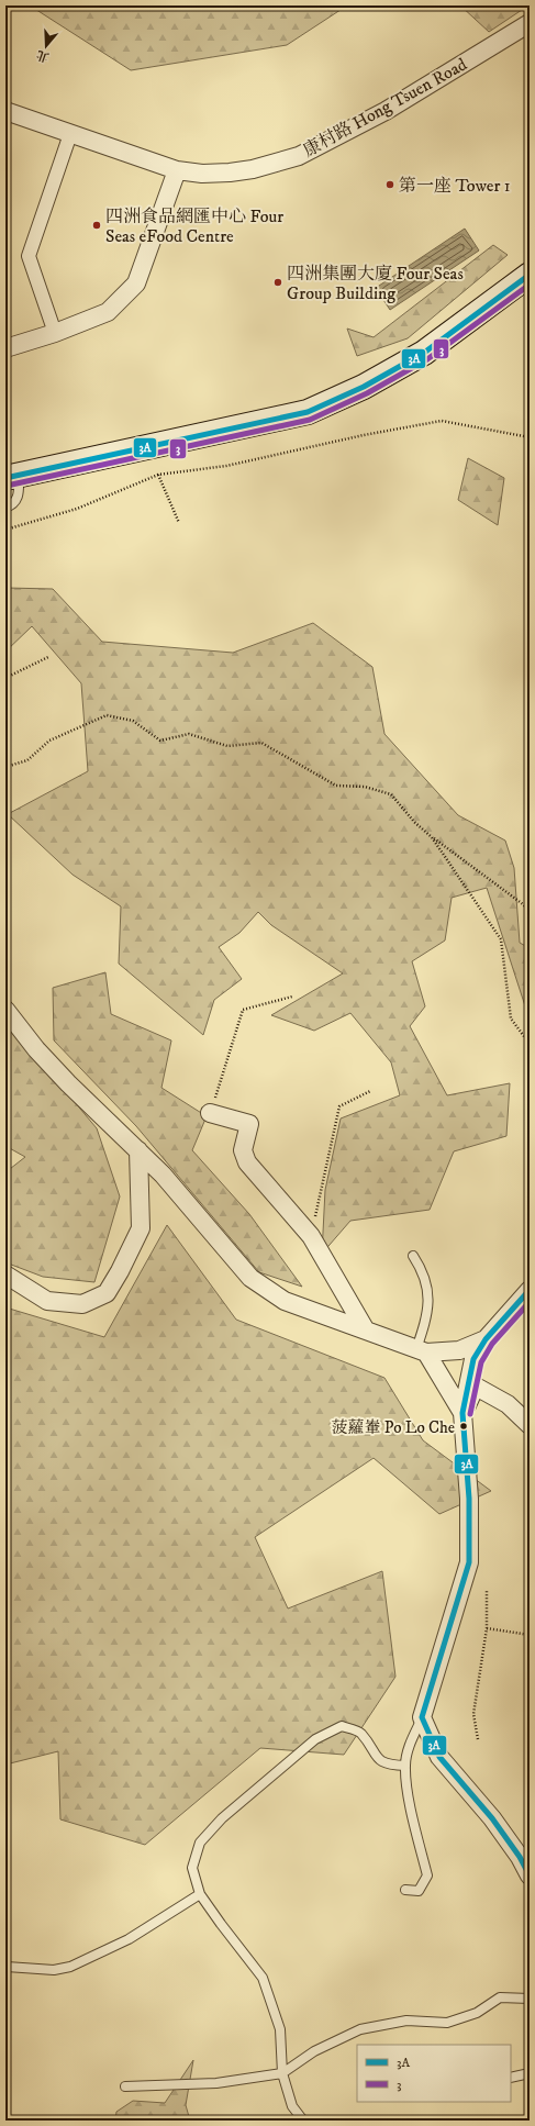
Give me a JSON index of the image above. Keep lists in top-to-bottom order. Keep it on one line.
{"streets":{"street":["康村路 Hong Tsuen Road"]},"places":["第一座 Tower 1","四洲食品網匯中心 Four Seas eFood Centre","四洲集團大廈 Four Seas Group Building","菠蘿輋 Po Lo Che"],"lines":["transit line 3A","transit line 3"],"legend":["3A","3"],"north":"bottom"}
